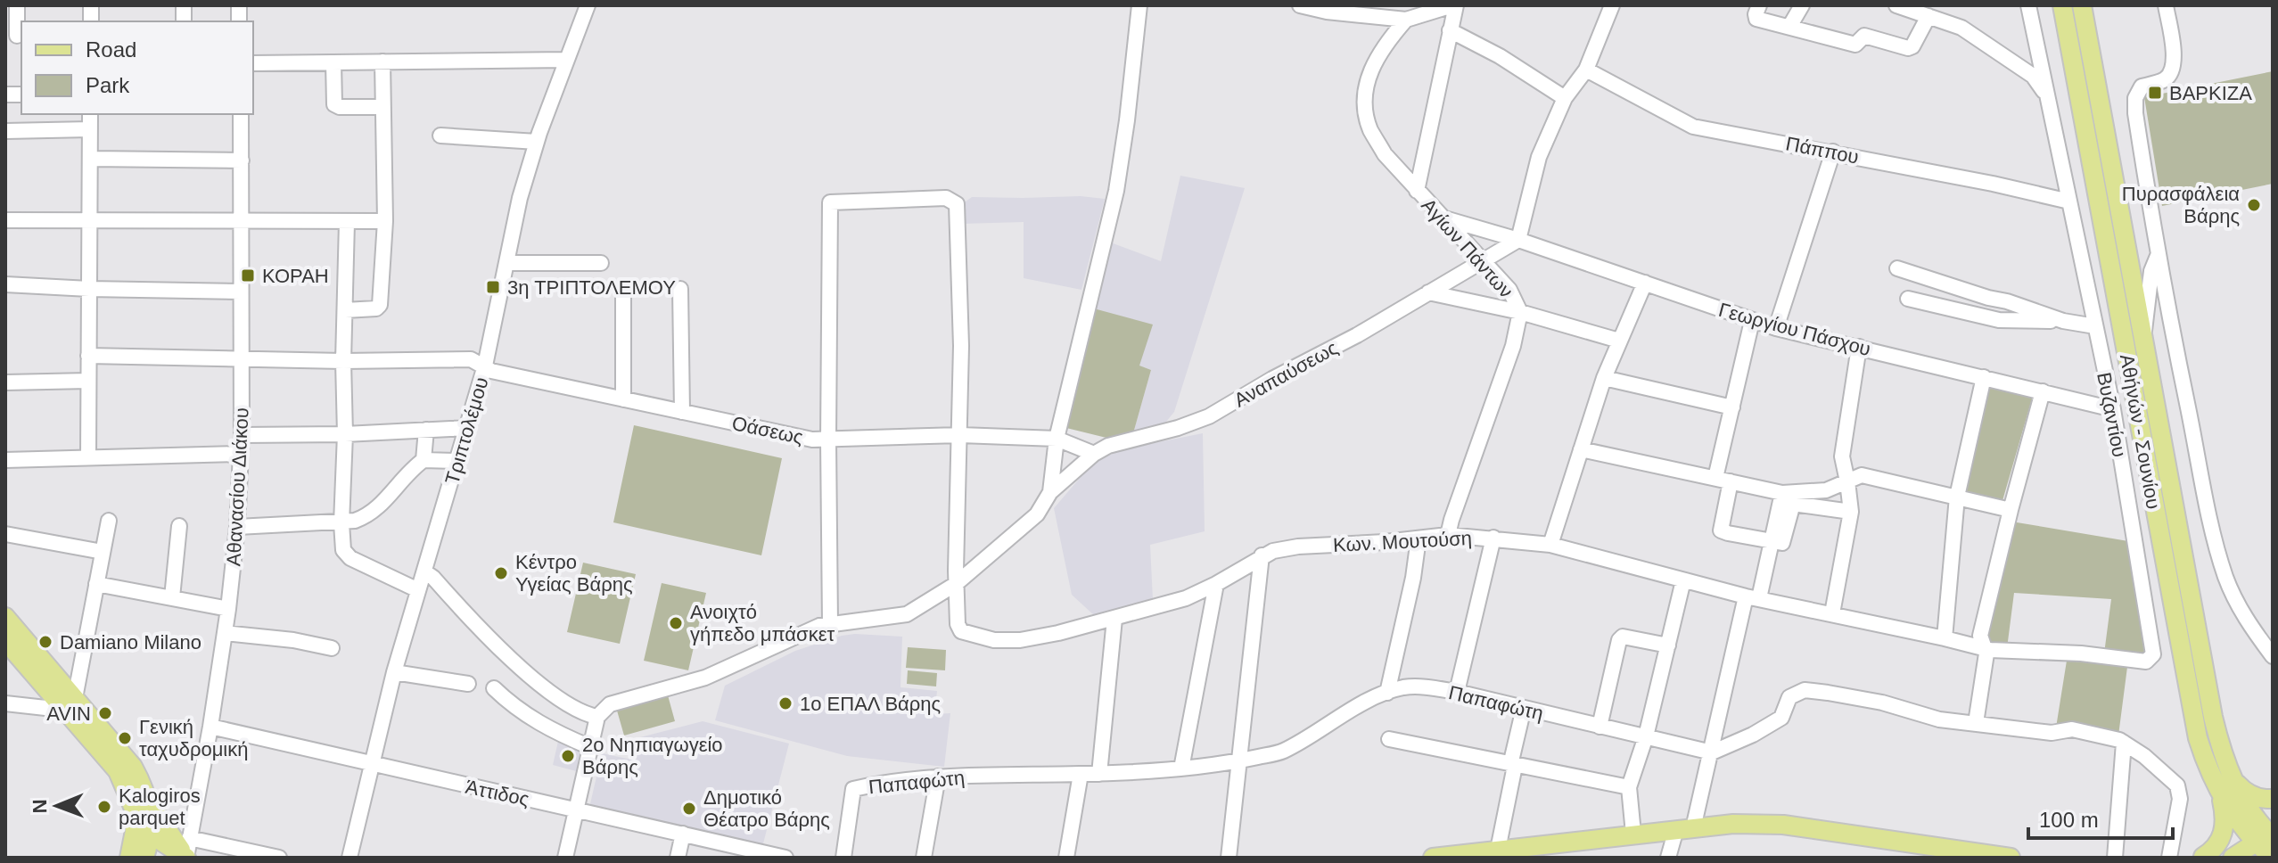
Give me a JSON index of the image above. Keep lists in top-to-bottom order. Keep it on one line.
{"streets":{"main road":["Αθήνών - Σουνίου"],"street":["Πάππου","Αγίων Πάντων","Γεωργίου Πάσχου","Αναπαύσεως","Βυζαντίου","Οάσεως","Τριπτολέμου","Αθανασίου Διάκου","Κων. Μουτούση","Παπαφώτη","Άττιδος"]},"crossings":[["Πάππου","Βυζαντίου"],["Αγίων Πάντων","Γεωργίου Πάσχου"],["Αγίων Πάντων","Αναπαύσεως"],["Αγίων Πάντων","Κων. Μουτούση"],["Γεωργίου Πάσχου","Αναπαύσεως"],["Γεωργίου Πάσχου","Βυζαντίου"],["Αναπαύσεως","Οάσεως"],["Αναπαύσεως","Κων. Μουτούση"],["Βυζαντίου","Κων. Μουτούση"],["Οάσεως","Τριπτολέμου"],["Οάσεως","Αθανασίου Διάκου"],["Οάσεως","Κων. Μουτούση"],["Τριπτολέμου","Άττιδος"],["Αθανασίου Διάκου","Άττιδος"]],"places":{"transit":["ΒΑΡΚΙΖΑ","ΚΟΡΑΗ","3η ΤΡΙΠΤΟΛΕΜΟΥ"],"other":["Πυρασφάλεια Βάρης","Κέντρο Υγείας Βάρης","Ανοιχτό γήπεδο μπάσκετ","Damiano Milano","1ο ΕΠΑΛ Βάρης","AVIN","Γενική ταχυδρομική","2ο Νηπιαγωγείο Βάρης","Kalogiros parquet","Δημοτικό Θέατρο Βάρης"]},"legend":["Road","Park"],"scale_bar":"100 m","north":"left"}
